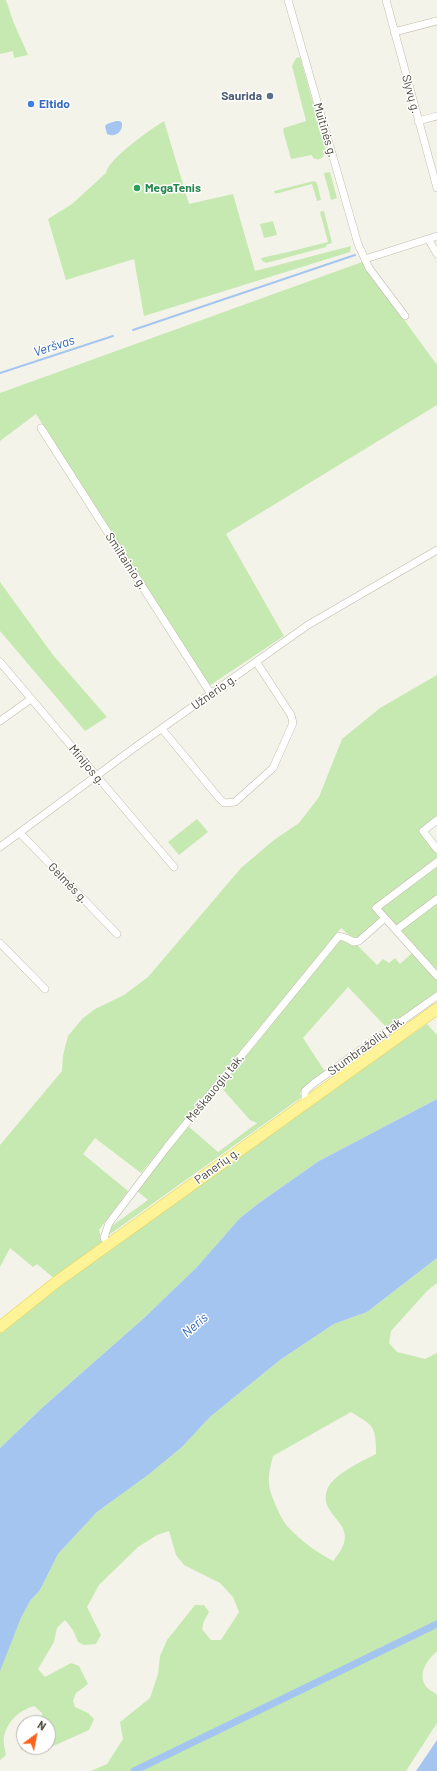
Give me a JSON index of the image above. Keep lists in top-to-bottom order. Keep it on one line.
{"streets":{"main road":["Panerių g."],"street":["Slyvų g.","Muitinės g.","Smiltainio g.","Užnerio g.","Minijos g.","Gelmės g.","Stumbražolių tak.","Meškauogių tak."]},"crossings":[["Smiltainio g.","Užnerio g."],["Užnerio g.","Minijos g."],["Užnerio g.","Gelmės g."],["Stumbražolių tak.","Panerių g."],["Meškauogių tak.","Panerių g."]],"water":["Veršvas","Neris"],"places":["Saurida","Eltido","MegaTenis"],"north":"top right"}
